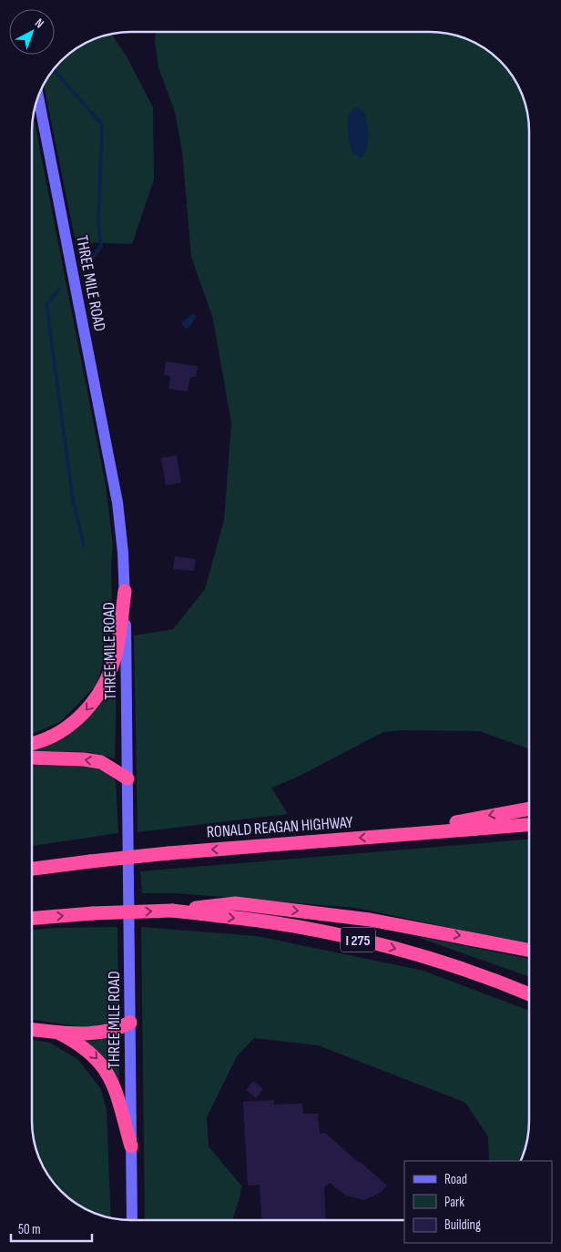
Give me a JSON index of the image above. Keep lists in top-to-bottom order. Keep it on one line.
{"streets":{"highway":["RONALD REAGAN HIGHWAY","I 275"],"street":["THREE MILE ROAD"]},"legend":["Road","Park","Building"],"scale_bar":"50 m","north":"top right"}
